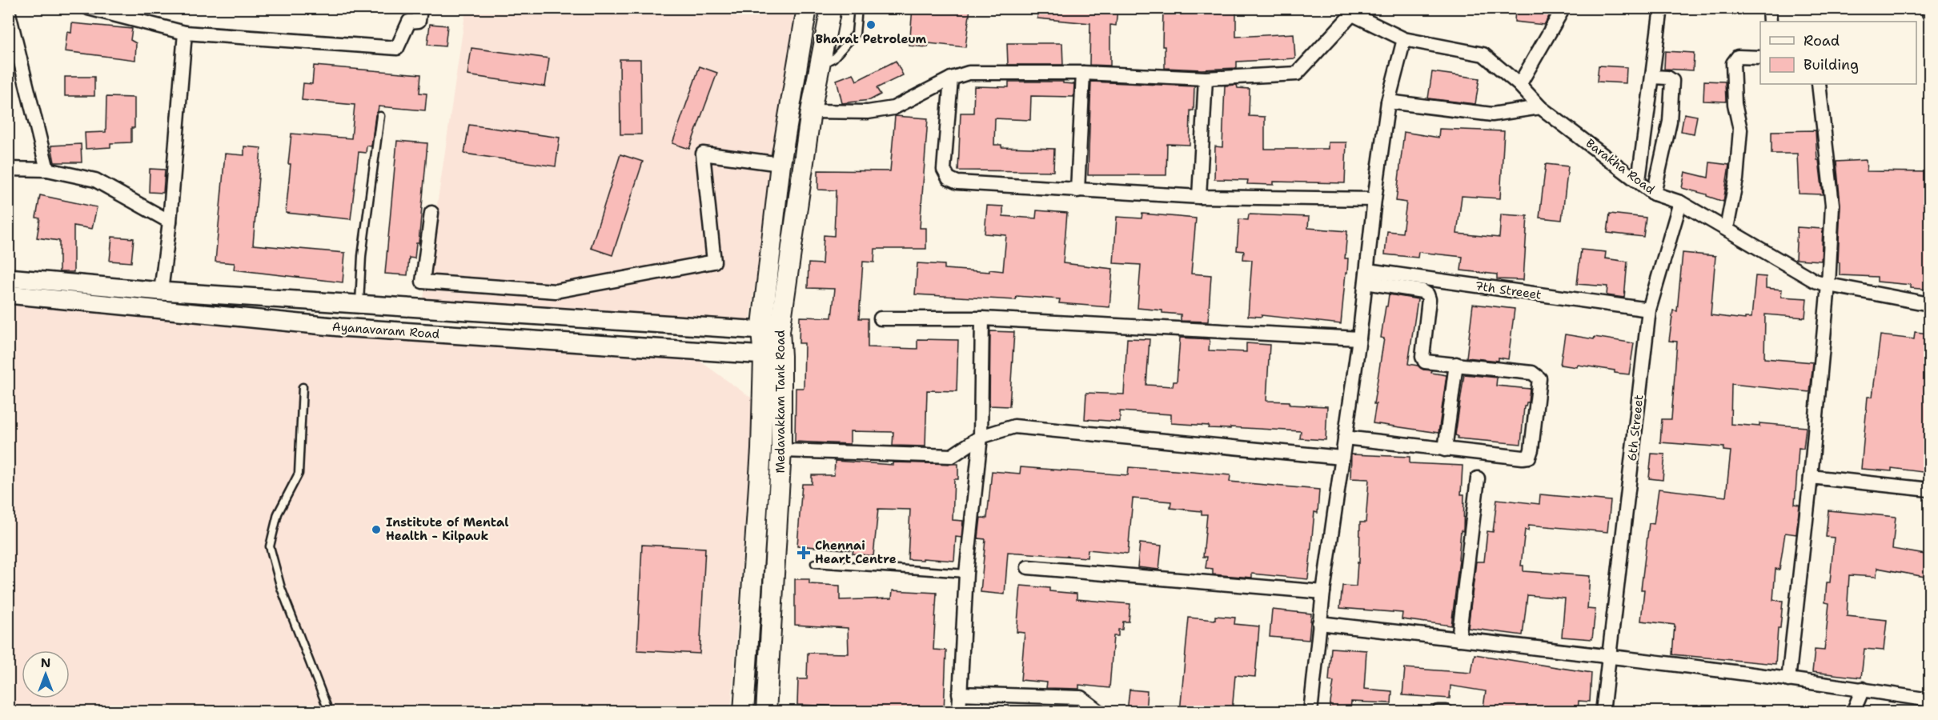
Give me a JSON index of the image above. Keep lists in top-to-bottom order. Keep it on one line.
{"streets":{"main road":["Medavakkam Tank Road"],"street":["Barakha Road","7th Streeet","Ayanavaram Road","6th Streeet"]},"crossings":[["Barakha Road","6th Streeet"],["7th Streeet","6th Streeet"],["Ayanavaram Road","Medavakkam Tank Road"]],"places":{"other":["Bharat Petroleum","Institute of Mental Health - Kilpauk"],"health":["Chennai Heart Centre"]},"legend":["Road","Building"],"north":"top"}
